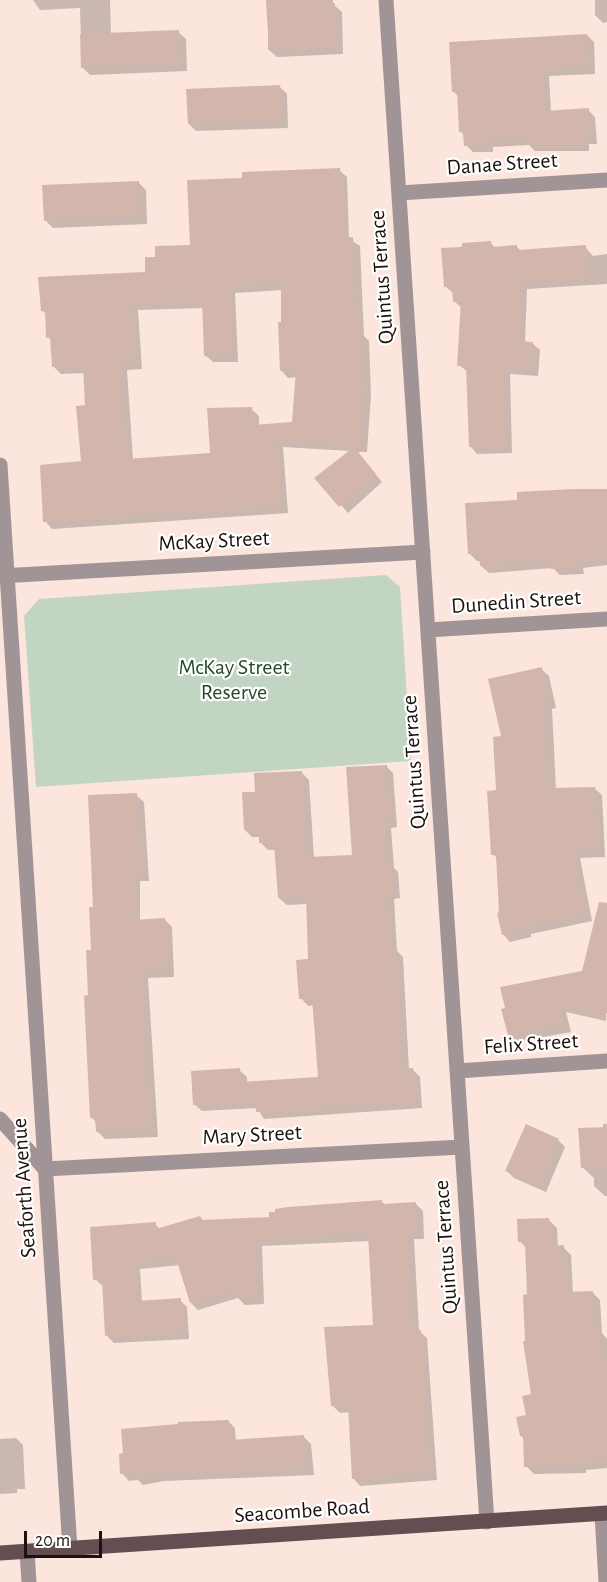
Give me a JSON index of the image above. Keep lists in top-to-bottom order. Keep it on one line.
{"streets":{"main road":["Seacombe Road"],"street":["Danae Street","Quintus Terrace","McKay Street","Dunedin Street","Felix Street","Mary Street","Seaforth Avenue"]},"crossings":[["Danae Street","Quintus Terrace"],["Quintus Terrace","McKay Street"],["Quintus Terrace","Dunedin Street"],["Quintus Terrace","Felix Street"],["Quintus Terrace","Mary Street"],["Quintus Terrace","Seacombe Road"],["McKay Street","Seaforth Avenue"],["Mary Street","Seaforth Avenue"],["Seaforth Avenue","Seacombe Road"]],"parks":["McKay Street Reserve"],"scale_bar":"20 m"}
